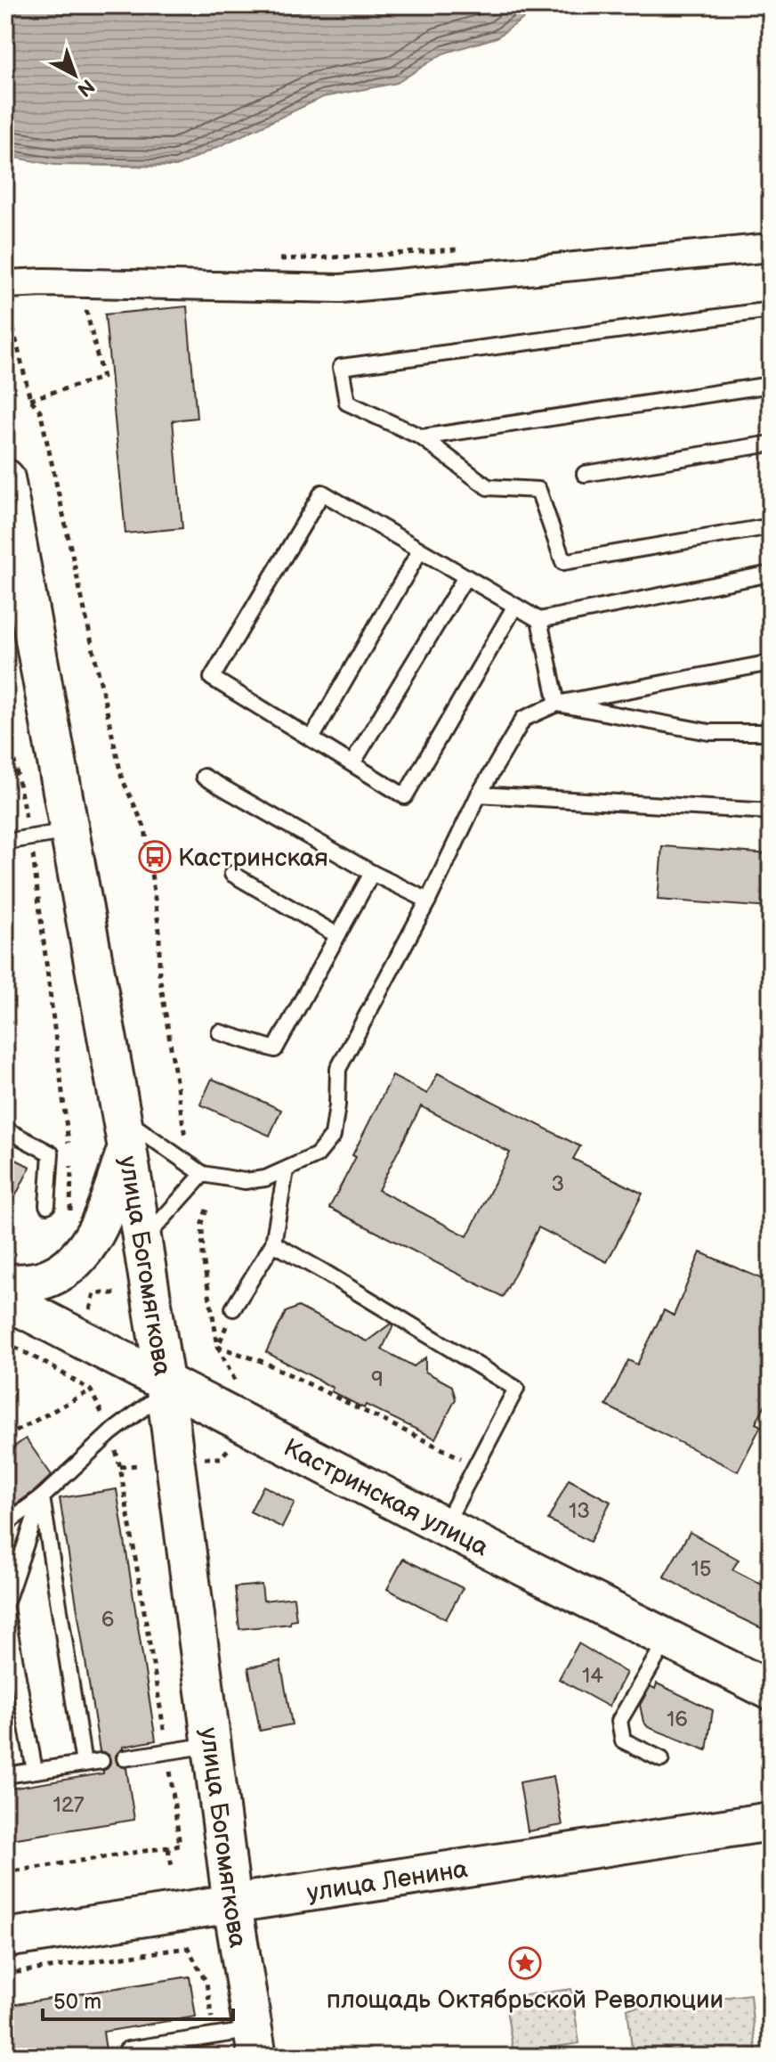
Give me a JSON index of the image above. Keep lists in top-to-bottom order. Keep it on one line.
{"streets":{"main road":["улица Богомягкова","Кастринская улица","улица Ленина"]},"crossings":[["улица Богомягкова","Кастринская улица"],["улица Богомягкова","улица Ленина"]],"places":{"bus stop":["Кастринская"],"place":["площадь Октябрьской Революции"]},"house_numbers":["3","9","13","15","6","14","16","127"],"scale_bar":"50 m","north":"bottom right"}
